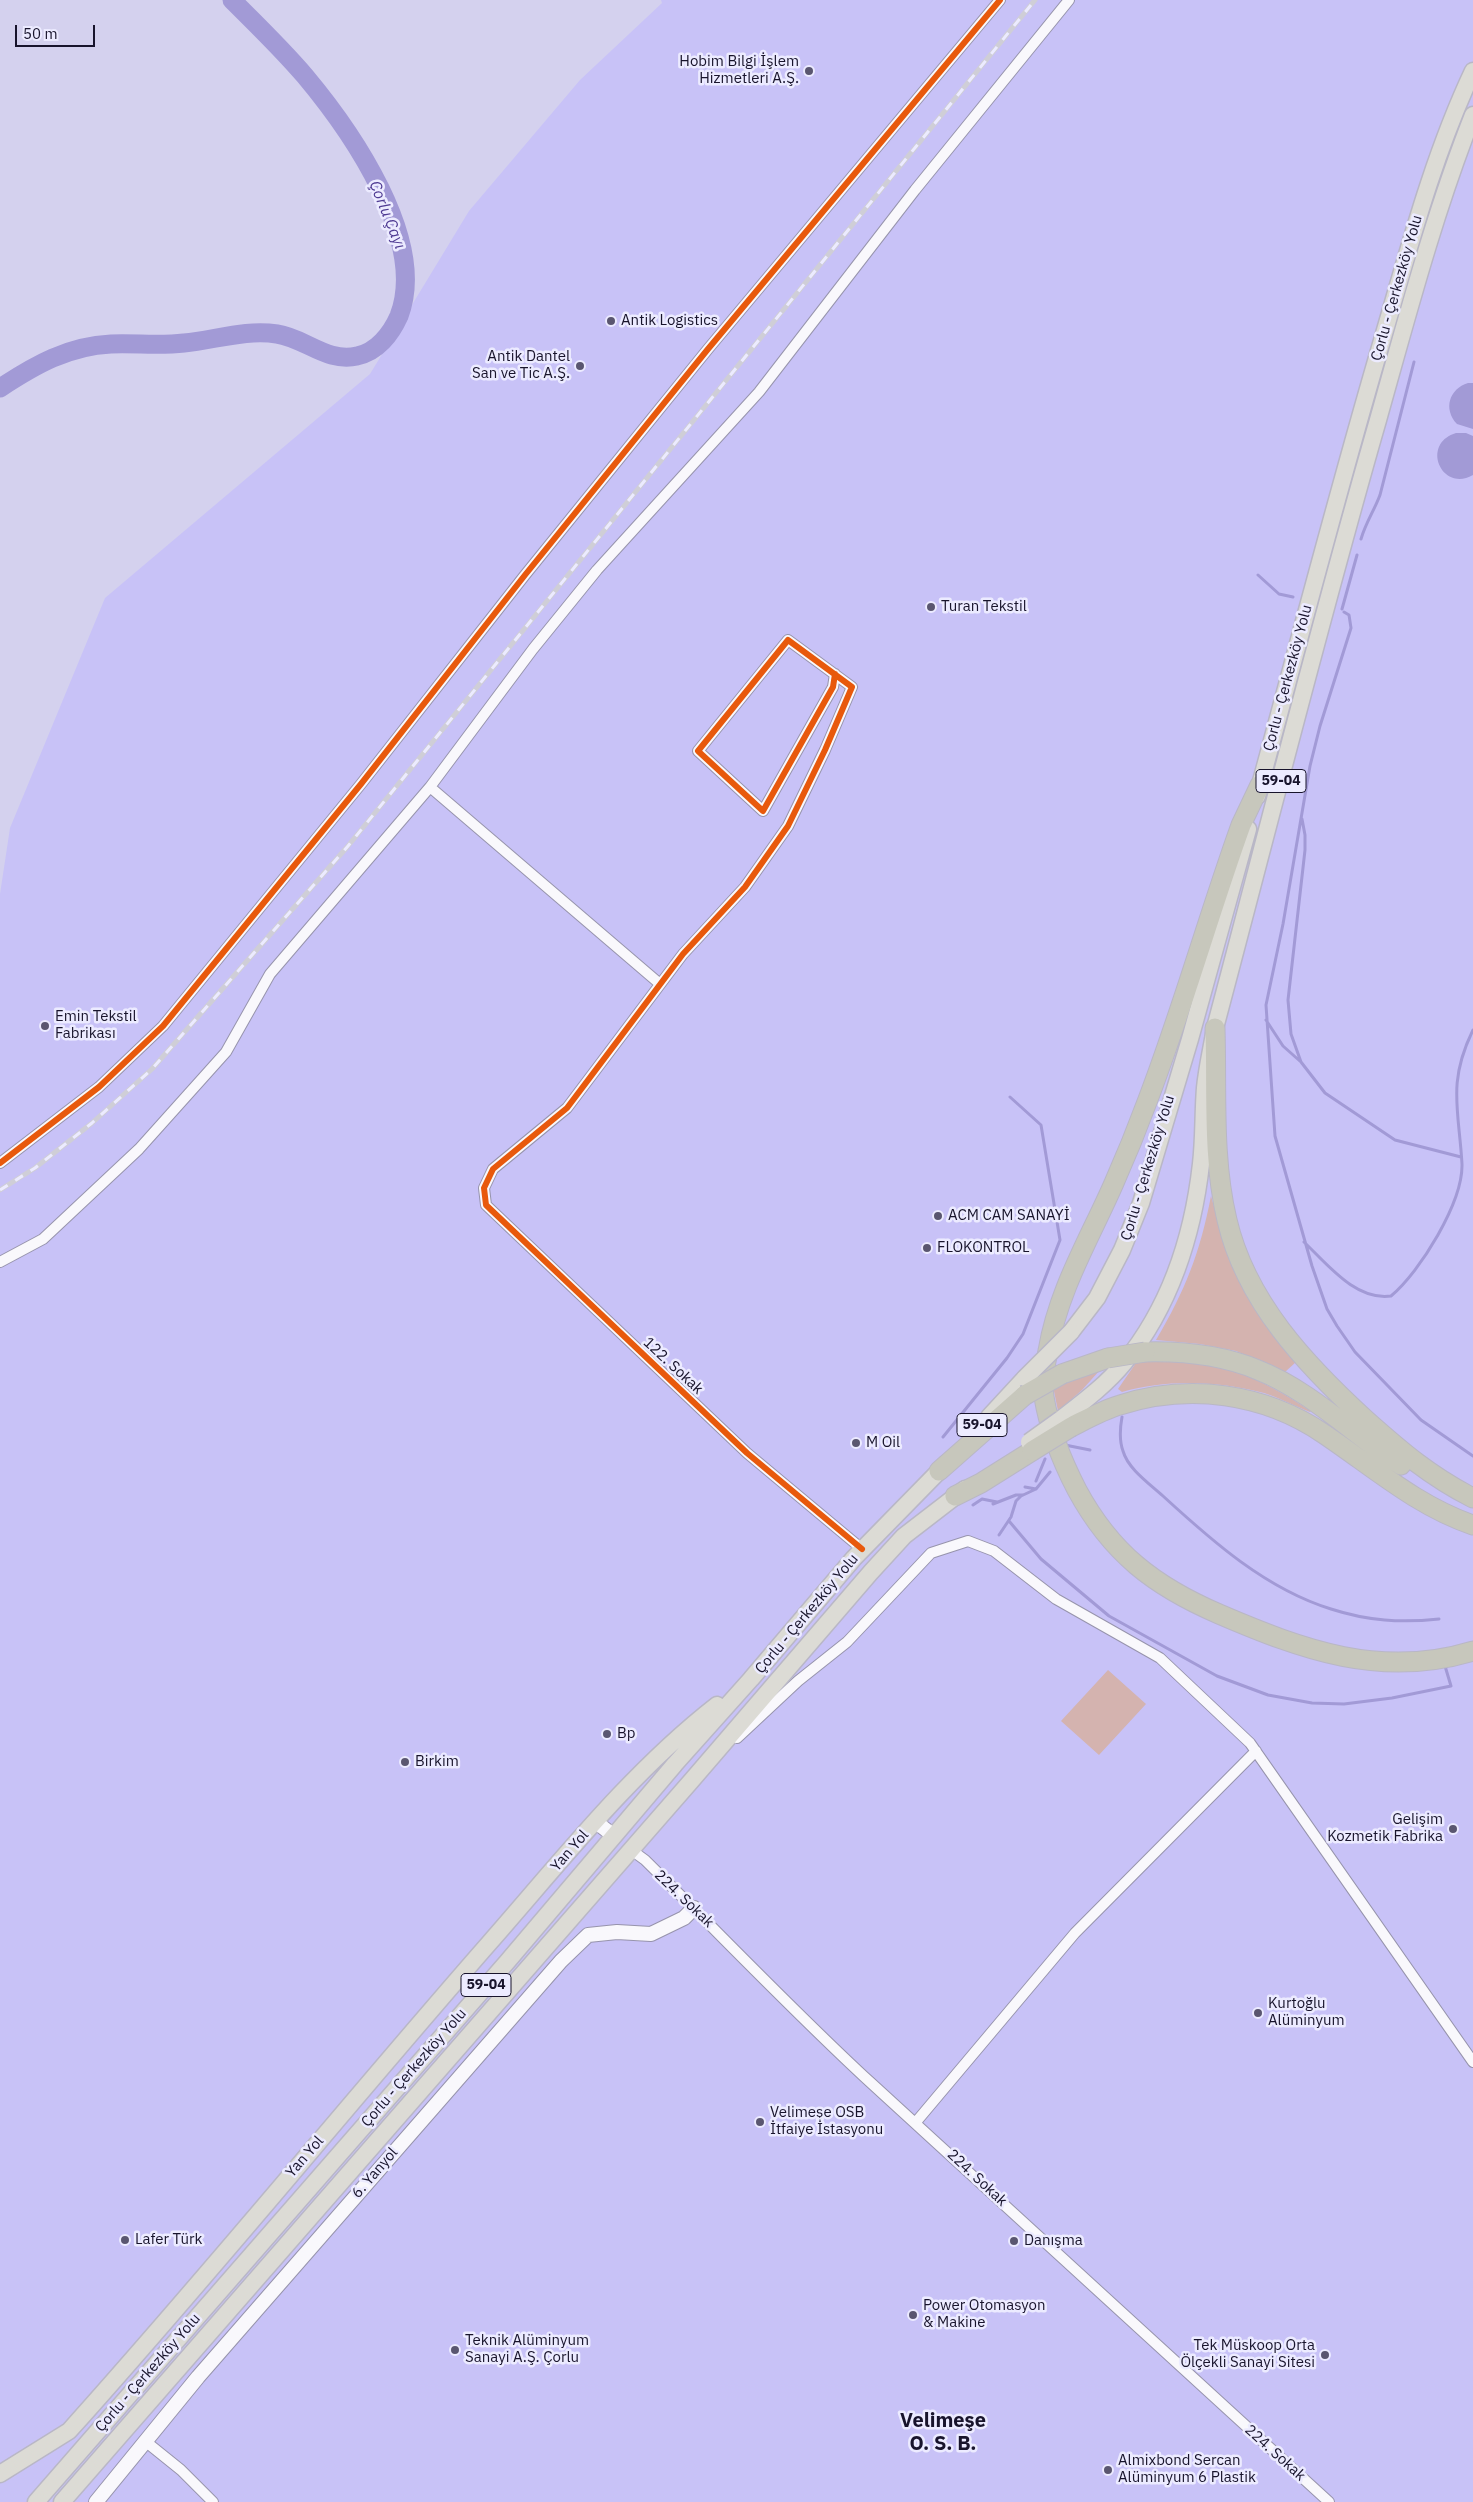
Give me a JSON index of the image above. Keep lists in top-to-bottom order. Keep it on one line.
{"streets":{"main road":["Çorlu - Çerkezköy Yolu","59-04","Yan Yol","6. Yanyol"],"street":["122. Sokak","224. Sokak"]},"crossings":[["Çorlu - Çerkezköy Yolu","122. Sokak"],["Çorlu - Çerkezköy Yolu","Yan Yol"],["Çorlu - Çerkezköy Yolu","224. Sokak"],["224. Sokak","6. Yanyol"]],"districts":["Velimeşe O. S. B."],"water":["Çorlu Çayı"],"places":["Hobim Bilgi İşlem Hizmetleri A.Ş.","Antik Logistics","Antik Dantel San ve Tic A.Ş.","Turan Tekstil","Emin Tekstil Fabrikası","ACM CAM SANAYİ","FLOKONTROL","M Oil","Bp","Birkim","Gelişim Kozmetik Fabrika","Kurtoğlu Alüminyum","Velimeşe OSB İtfaiye İstasyonu","Lafer Türk","Danışma","Power Otomasyon & Makine","Teknik Alüminyum Sanayi A.Ş. Çorlu","Tek Müskoop Orta Ölçekli Sanayi Sitesi","Almixbond Sercan Alüminyum 6 Plastik"],"scale_bar":"50 m"}
